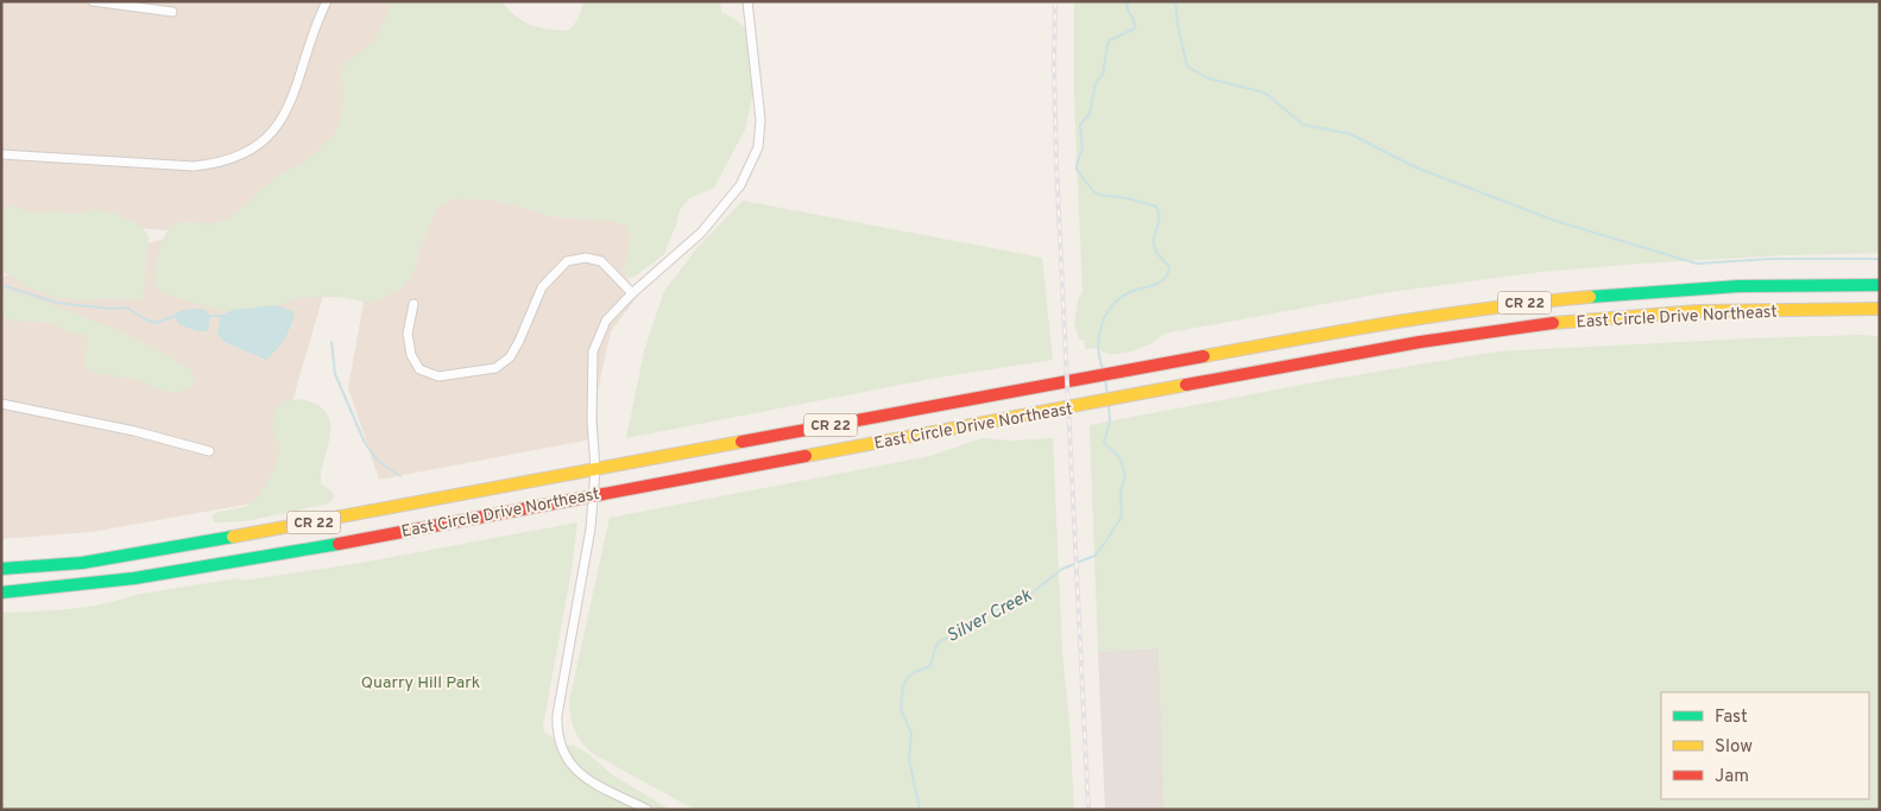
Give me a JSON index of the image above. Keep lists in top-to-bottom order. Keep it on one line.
{"streets":{"main road":["CR 22","East Circle Drive Northeast"]},"water":["Silver Creek"],"parks":["Quarry Hill Park"],"legend":["Fast","Slow","Jam"]}
